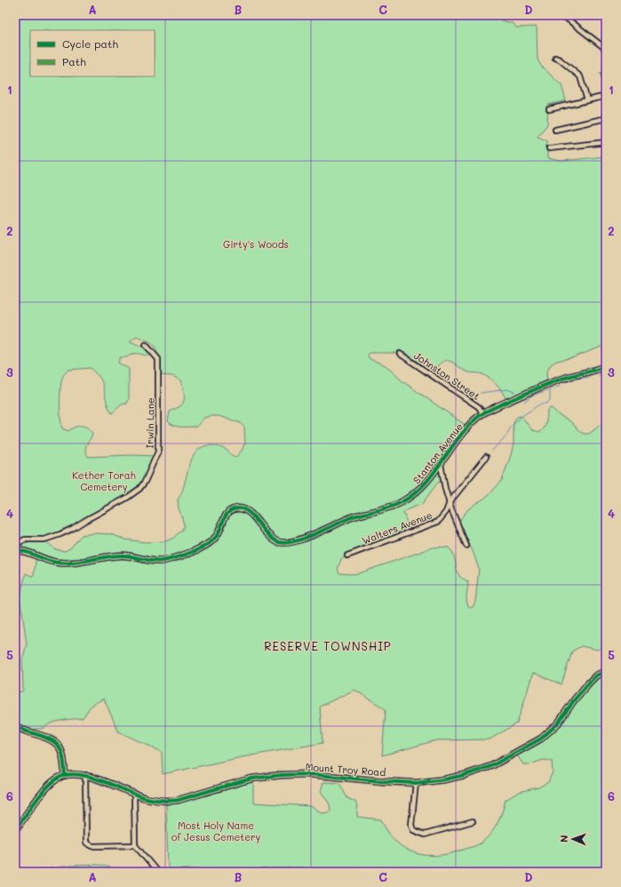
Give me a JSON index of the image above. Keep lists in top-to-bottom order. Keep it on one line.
{"streets":{"street":["Johnston Street","Irwin Lane","Stanton Avenue","Walters Avenue","Mount Troy Road"]},"crossings":[["Johnston Street","Stanton Avenue"]],"districts":["RESERVE TOWNSHIP"],"parks":["Girty's Woods","Kether Torah Cemetery","Most Holy Name of Jesus Cemetery"],"legend":["Cycle path","Path"],"north":"left","grid":{"columns":["A","B","C","D"],"rows":["1","2","3","4","5","6"]}}
